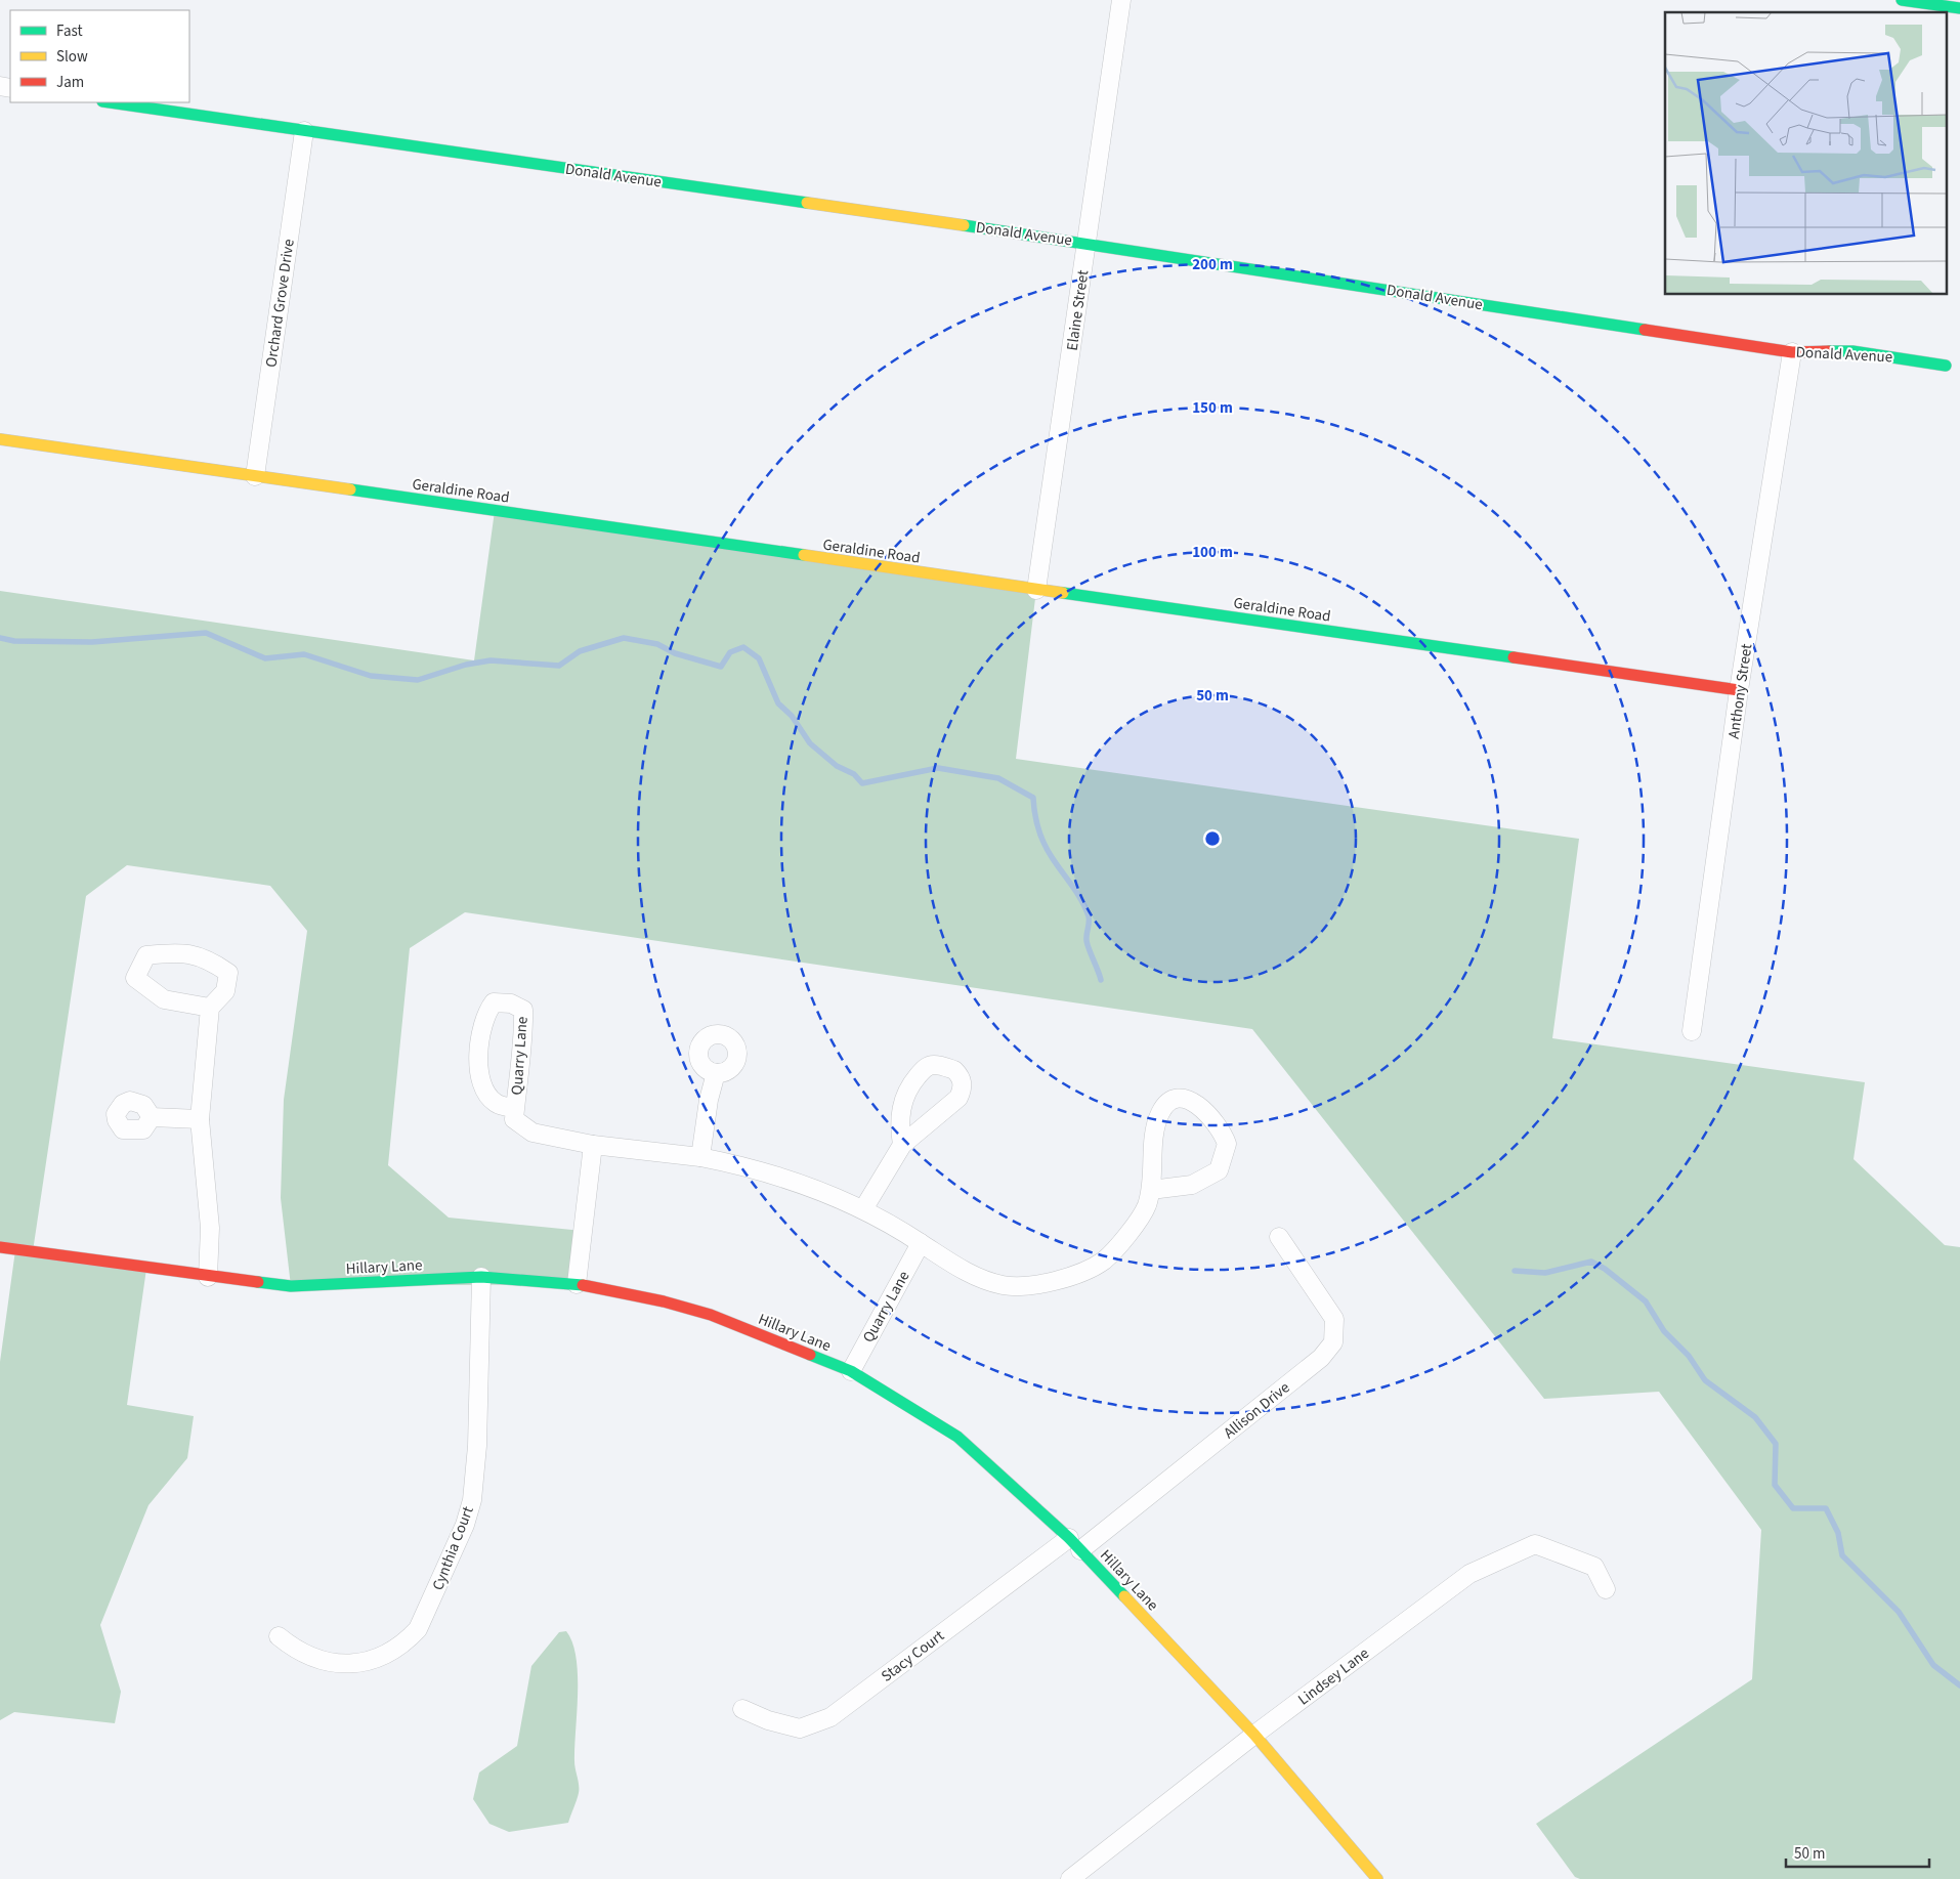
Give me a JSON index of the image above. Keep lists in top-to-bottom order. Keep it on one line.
{"streets":{"street":["Donald Avenue","Orchard Grove Drive","Elaine Street","Geraldine Road","Anthony Street","Quarry Lane","Hillary Lane","Allison Drive","Cynthia Court","Stacy Court","Lindsey Lane"]},"crossings":[["Donald Avenue","Orchard Grove Drive"],["Donald Avenue","Elaine Street"],["Donald Avenue","Anthony Street"],["Orchard Grove Drive","Geraldine Road"],["Elaine Street","Geraldine Road"],["Geraldine Road","Anthony Street"],["Quarry Lane","Hillary Lane"],["Hillary Lane","Allison Drive"],["Hillary Lane","Cynthia Court"],["Hillary Lane","Stacy Court"],["Hillary Lane","Lindsey Lane"],["Allison Drive","Stacy Court"]],"legend":["Fast","Slow","Jam"],"scale_bar":"50 m","rings":["200 m","150 m","100 m","50 m"]}
